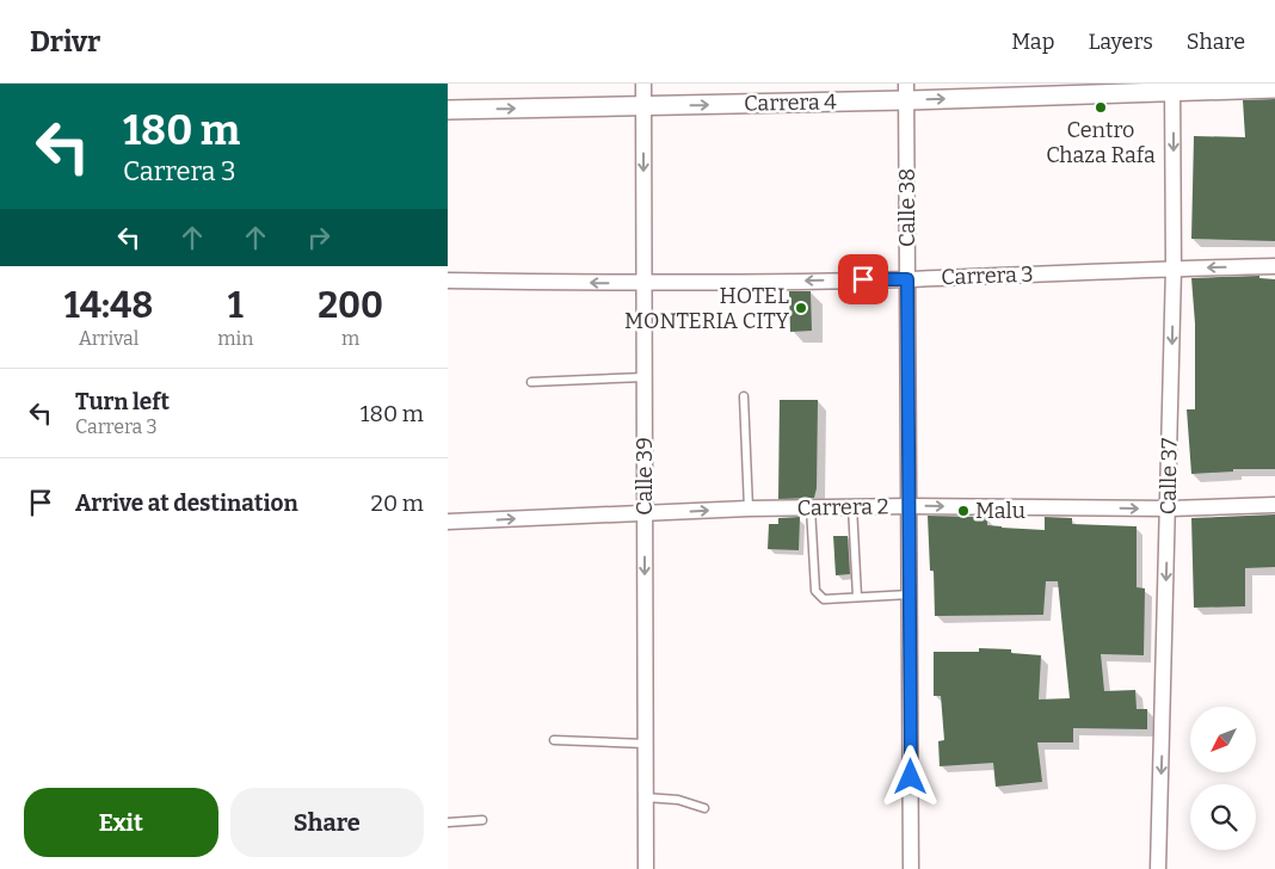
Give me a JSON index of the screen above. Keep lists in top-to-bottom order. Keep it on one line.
{"streets":{"street":["Carrera 4","Calle 38","Carrera 3","Calle 39","Calle 37","Carrera 2"]},"crossings":[["Carrera 4","Calle 38"],["Carrera 4","Calle 39"],["Carrera 4","Calle 37"],["Calle 38","Carrera 3"],["Calle 38","Carrera 2"],["Carrera 3","Calle 39"],["Carrera 3","Calle 37"],["Calle 39","Carrera 2"],["Calle 37","Carrera 2"]],"one_way":["Carrera 4","Carrera 3","Calle 39","Calle 37","Carrera 2"],"places":["Centro Chaza Rafa","HOTEL MONTERIA CITY","Malu"],"north":"bottom left","page":{"header":"Drivr","nav":["Map","Layers","Share"],"turn":["180 m","Carrera 3"],"eta":["14:48","Arrival","1","min","200","m"],"list":[{"name":"Turn left","note":"Carrera 3","value":"180 m"},{"name":"Arrive at destination","value":"20 m"}],"buttons":["Exit","Share"]}}
